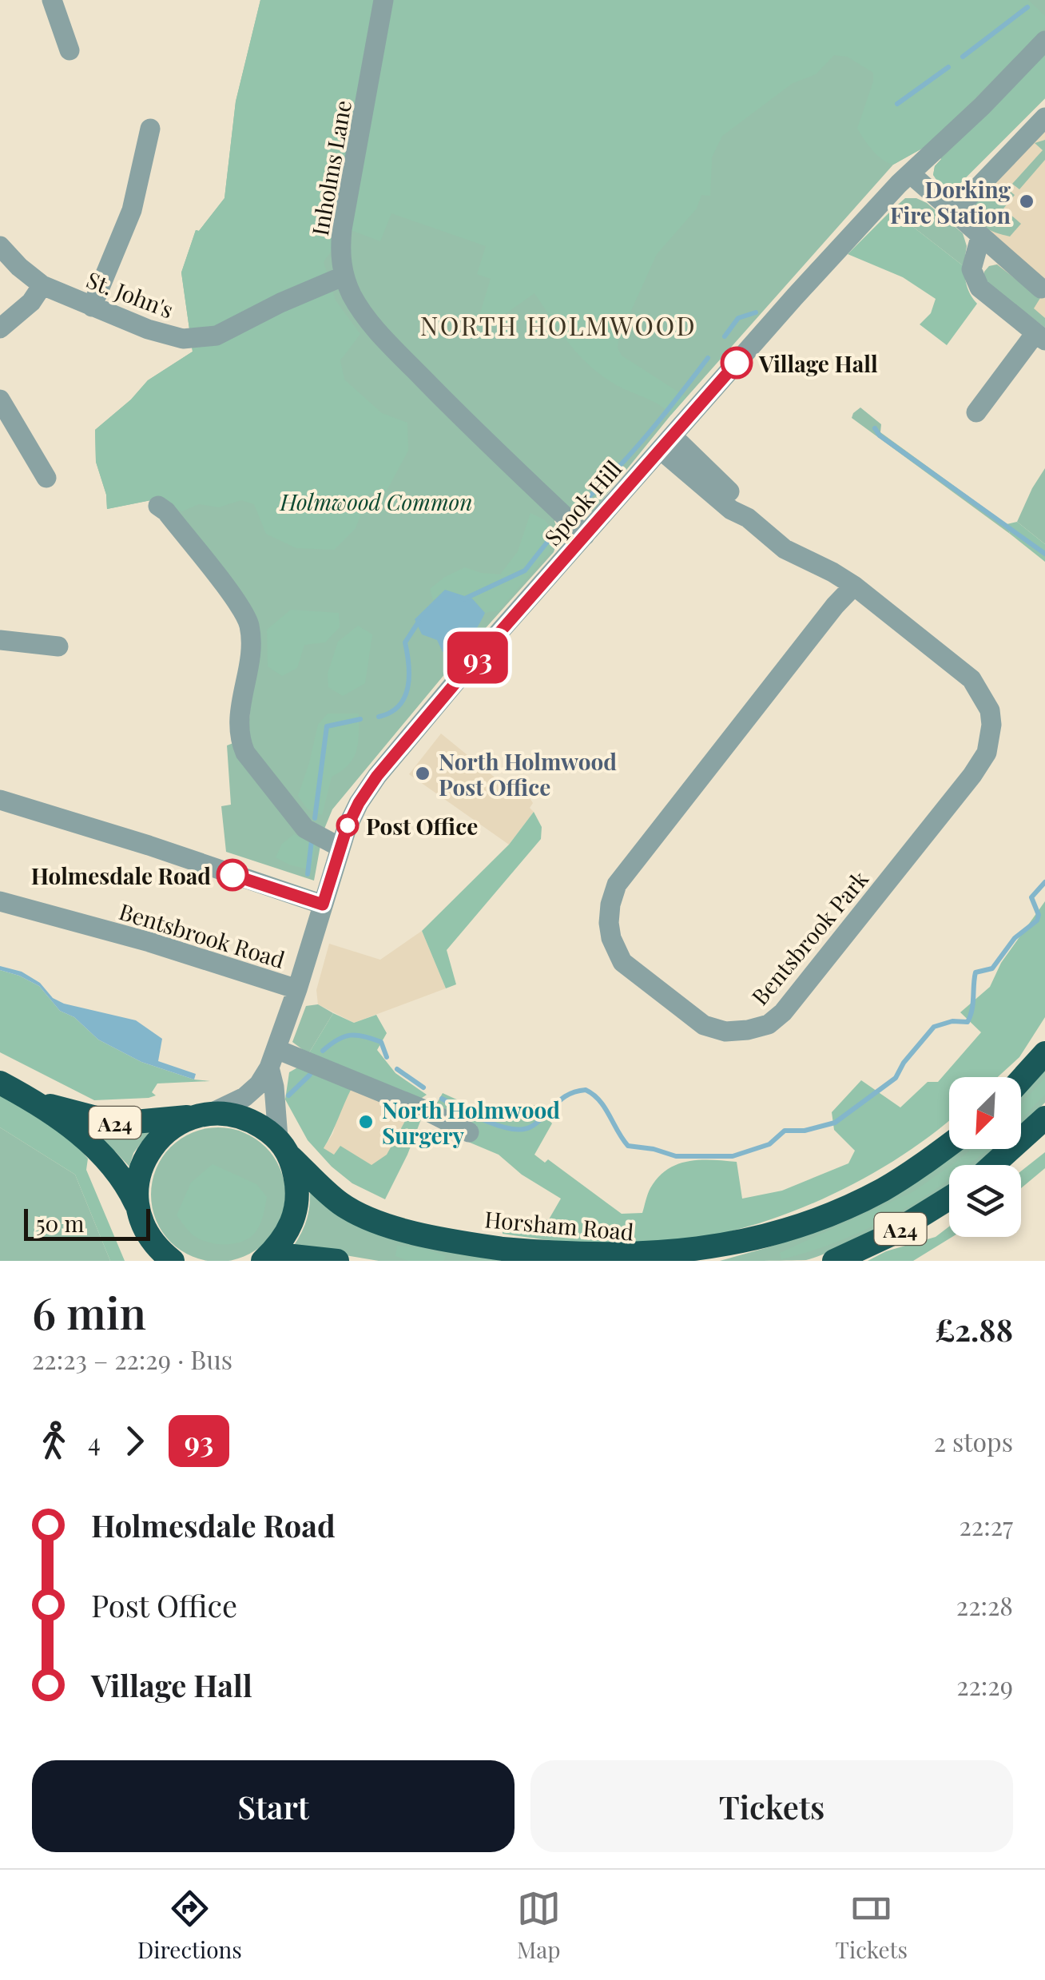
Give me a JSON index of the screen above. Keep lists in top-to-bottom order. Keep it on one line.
{"streets":{"highway":["A24","Horsham Road"],"street":["Inholms Lane","St. John's","Spook Hill","Bentsbrook Road","Bentsbrook Park"]},"crossings":[["Inholms Lane","St. John's"],["Inholms Lane","Spook Hill"],["Spook Hill","Bentsbrook Road"],["Spook Hill","Bentsbrook Park"],["Spook Hill","A24"],["Spook Hill","Horsham Road"],["A24","Horsham Road"]],"districts":["NORTH HOLMWOOD"],"parks":["Holmwood Common"],"places":["Dorking Fire Station","Village Hall","North Holmwood Post Office","Post Office","Holmesdale Road","North Holmwood Surgery"],"lines":["bus line 93"],"scale_bar":"50 m","north":"bottom left","page":{"on_map":"93","scale":"50 m","heading":["6 min","22:23 – 22:29 · Bus","£2.88"],"legs":["4","93","2 stops"],"list":[{"name":"Holmesdale Road","value":"22:27"},{"name":"Post Office","value":"22:28"},{"name":"Village Hall","value":"22:29"}],"buttons":["Start","Tickets"],"tabs":["Directions","Map","Tickets"]}}
